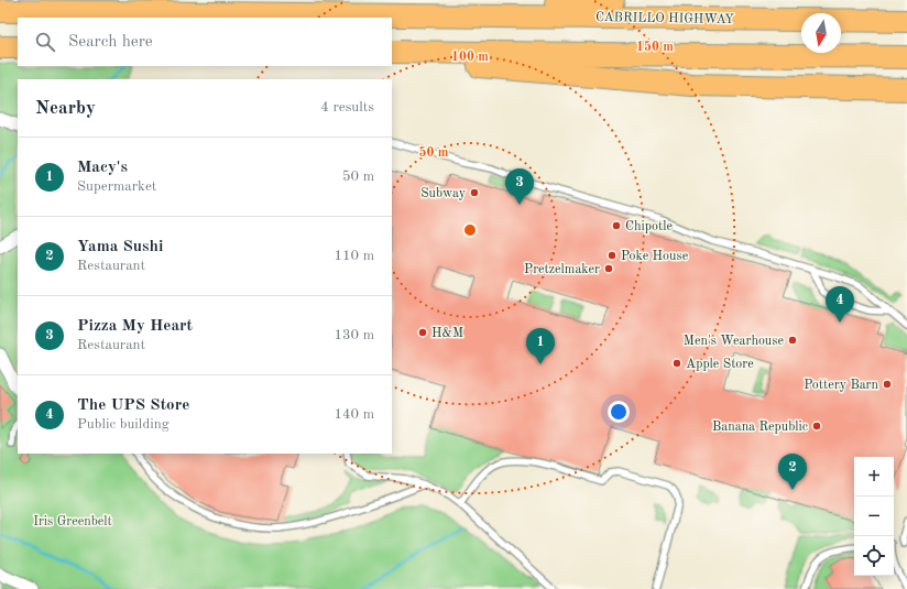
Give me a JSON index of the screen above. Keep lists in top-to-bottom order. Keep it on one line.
{"streets":{"highway":["CABRILLO HIGHWAY"]},"parks":["Iris Greenbelt"],"places":["Subway","Chipotle","Poke House","Pretzelmaker","H&M","Men's Wearhouse","Apple Store","Pottery Barn","Banana Republic"],"north":"bottom","page":{"search":"Search here","heading":["Nearby","4 results"],"list":[{"mark":"1","name":"Macy's","note":"Supermarket","value":"50 m"},{"mark":"2","name":"Yama Sushi","note":"Restaurant","value":"110 m"},{"mark":"3","name":"Pizza My Heart","note":"Restaurant","value":"130 m"},{"mark":"4","name":"The UPS Store","note":"Public building","value":"140 m"}],"pins":["3","4","1","2"],"map_buttons":["+","−"]},"rings":["150 m","100 m","50 m"]}
